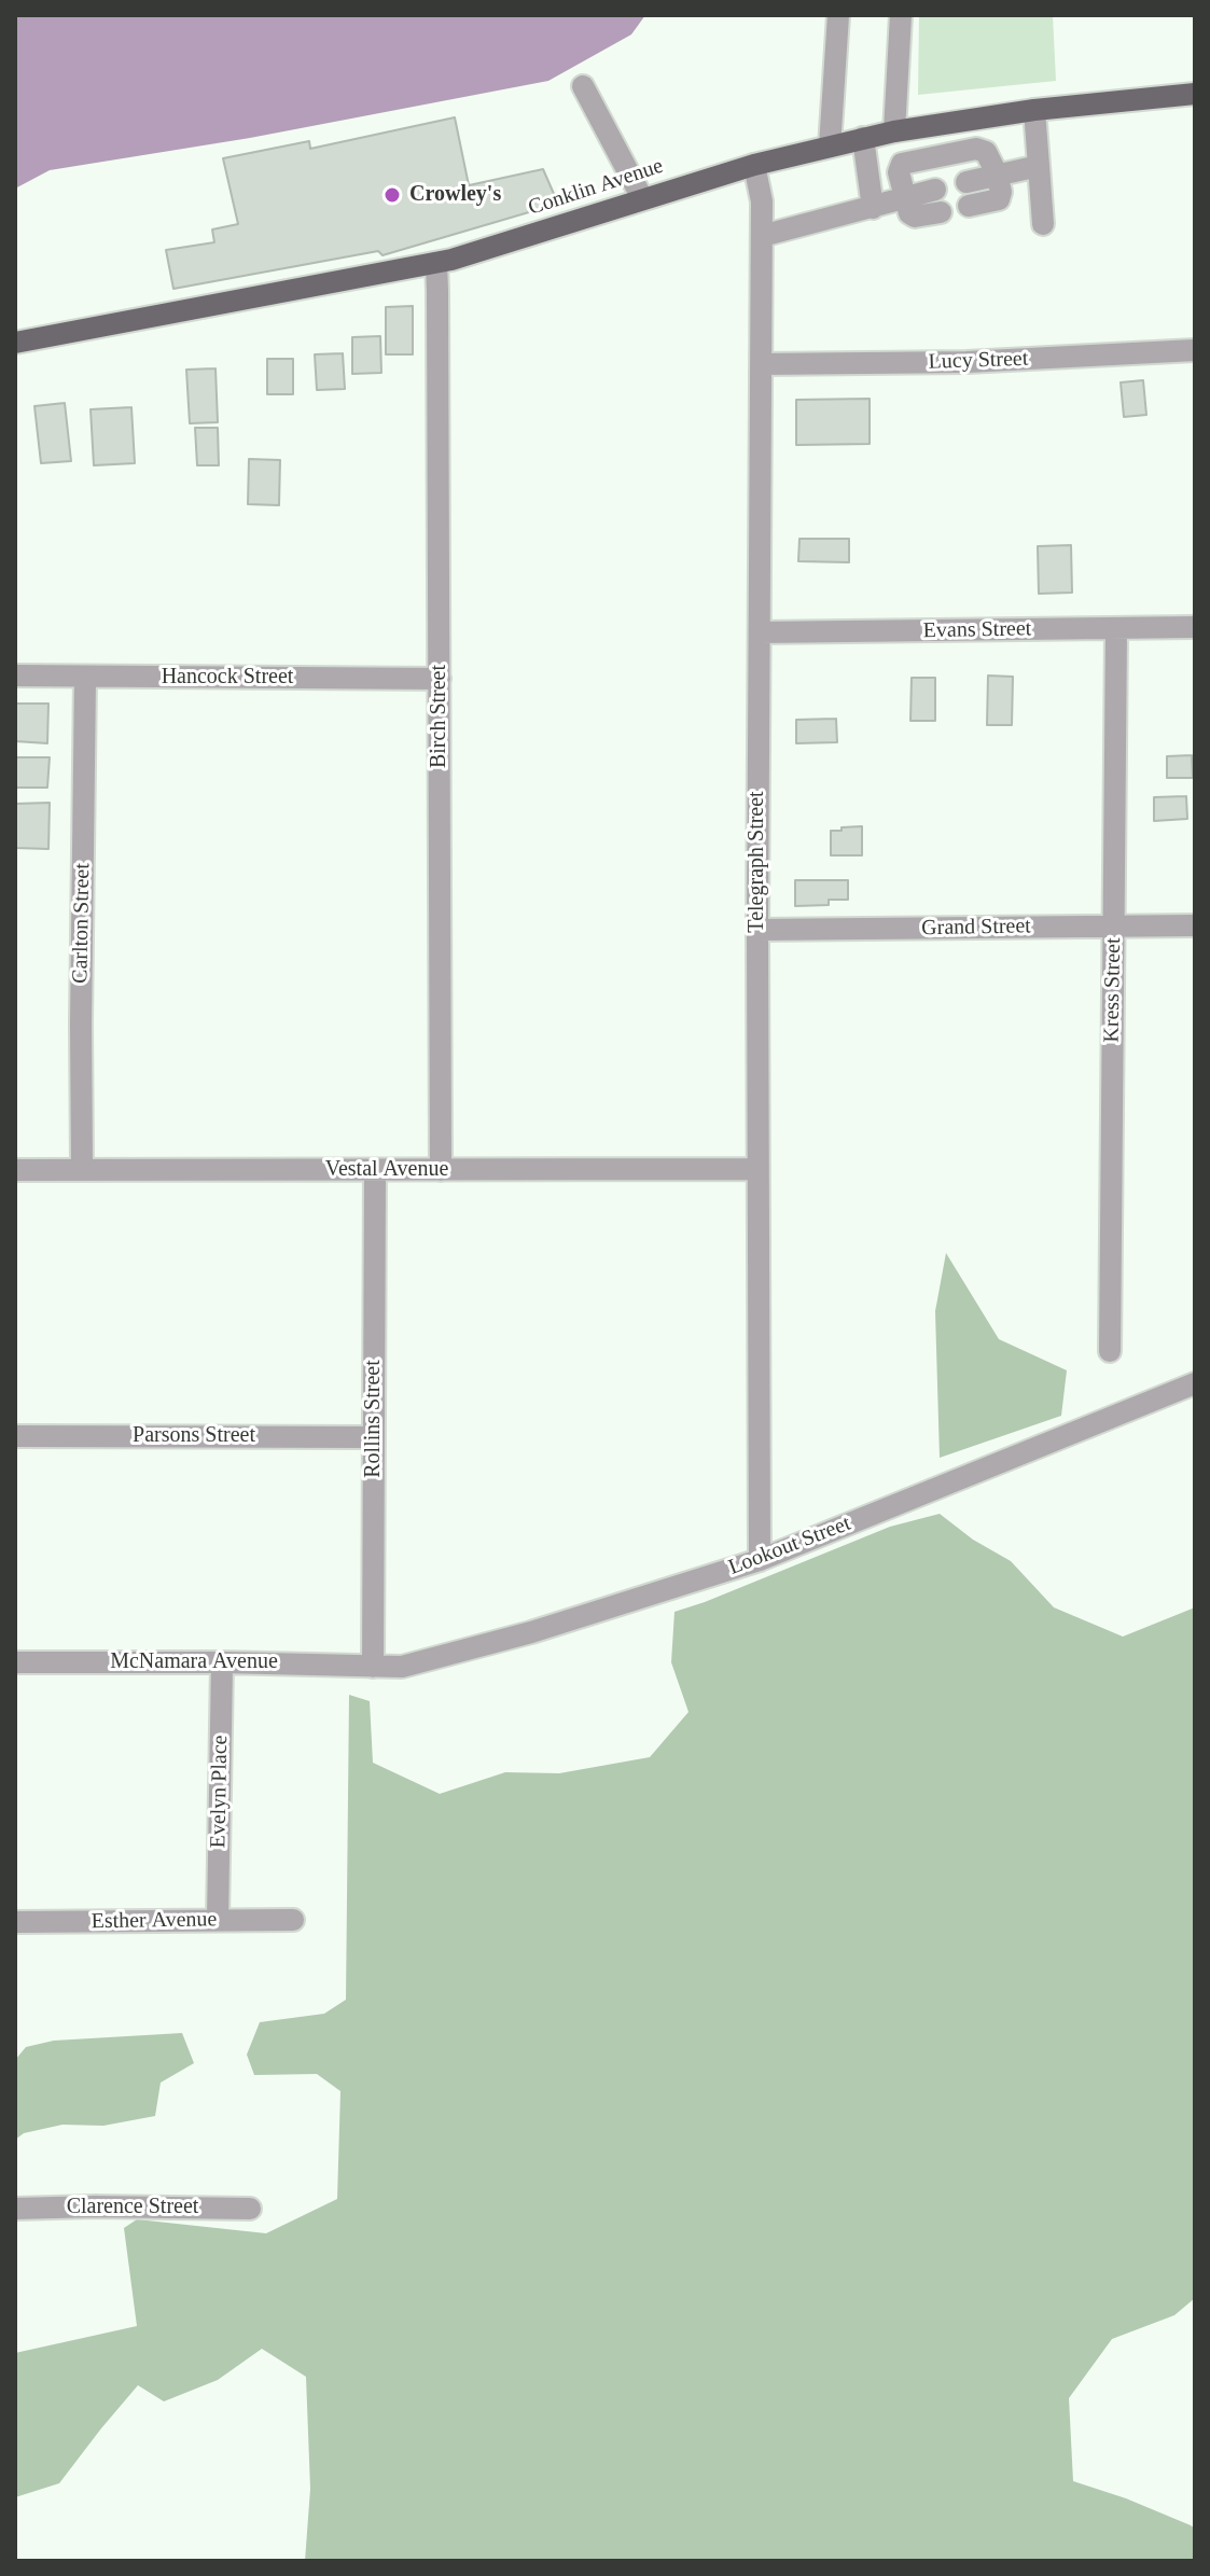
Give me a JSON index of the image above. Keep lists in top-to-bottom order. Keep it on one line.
{"streets":{"main road":["Conklin Avenue"],"street":["Lucy Street","Evans Street","Hancock Street","Birch Street","Telegraph Street","Carlton Street","Grand Street","Kress Street","Vestal Avenue","Rollins Street","Parsons Street","Lookout Street","McNamara Avenue","Evelyn Place","Esther Avenue","Clarence Street"]},"crossings":[["Conklin Avenue","Birch Street"],["Conklin Avenue","Telegraph Street"],["Lucy Street","Telegraph Street"],["Evans Street","Telegraph Street"],["Evans Street","Kress Street"],["Hancock Street","Birch Street"],["Hancock Street","Carlton Street"],["Birch Street","Vestal Avenue"],["Telegraph Street","Grand Street"],["Telegraph Street","Vestal Avenue"],["Telegraph Street","Lookout Street"],["Carlton Street","Vestal Avenue"],["Grand Street","Kress Street"],["Vestal Avenue","Rollins Street"],["Rollins Street","Parsons Street"],["Rollins Street","Lookout Street"],["Rollins Street","McNamara Avenue"],["Lookout Street","McNamara Avenue"],["McNamara Avenue","Evelyn Place"],["Evelyn Place","Esther Avenue"]],"places":["Crowley's"]}
